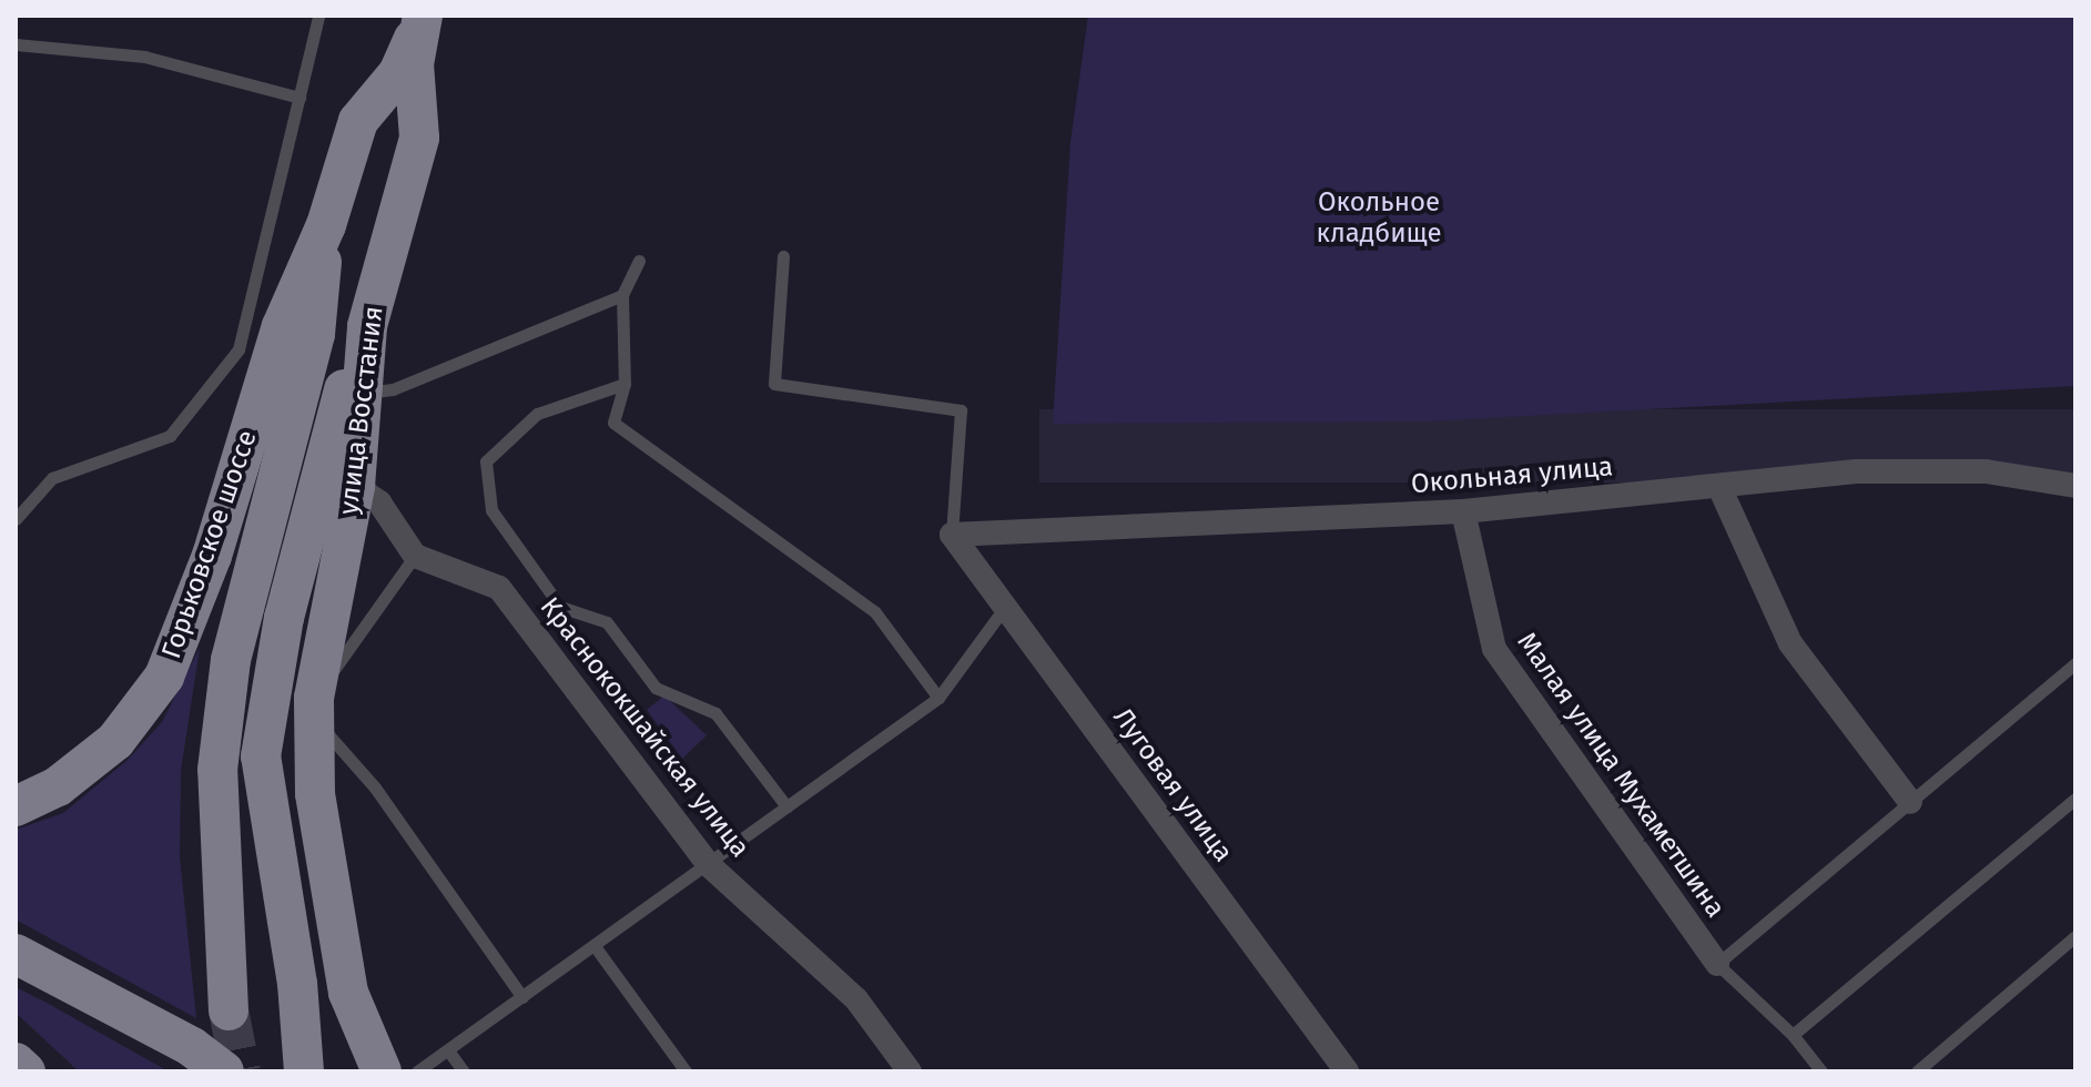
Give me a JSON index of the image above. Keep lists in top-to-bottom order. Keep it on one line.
{"streets":{"main road":["улица Восстания","Горьковское шоссе"],"street":["Окольная улица","Краснококшайская улица","Малая улица Мухаметшина","Луговая улица"]},"crossings":[["улица Восстания","Горьковское шоссе"],["Окольная улица","Малая улица Мухаметшина"],["Окольная улица","Луговая улица"]],"parks":["Окольное кладбище"]}
